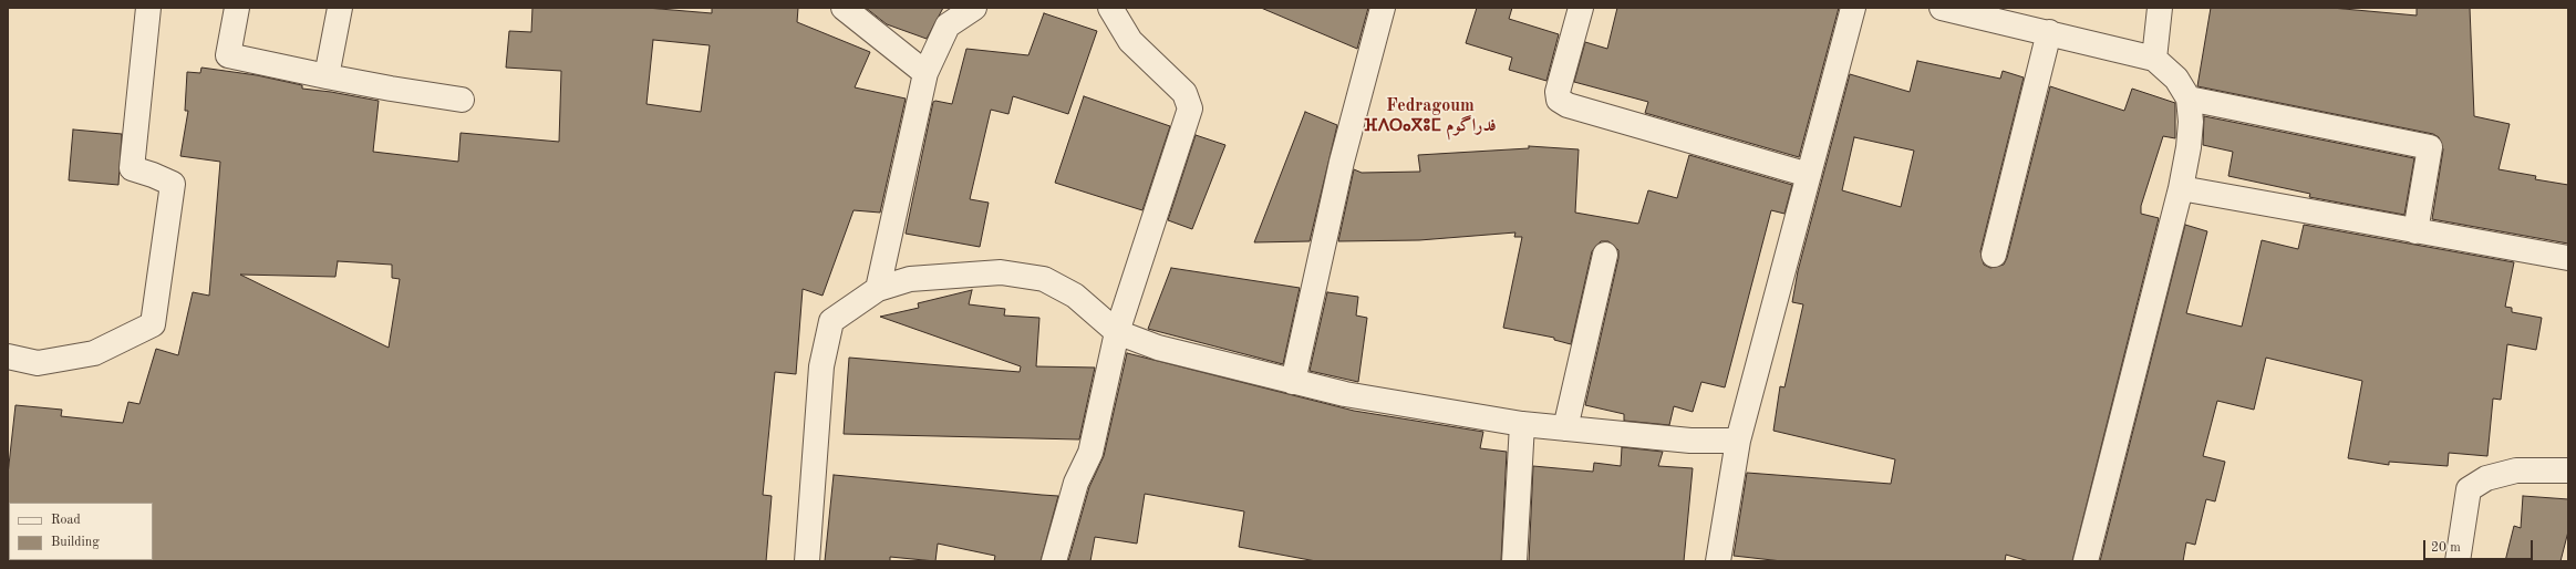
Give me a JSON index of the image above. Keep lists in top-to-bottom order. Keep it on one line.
{"districts":["Fedragoum ⴼⴷⵔⴰⴳⵓⵎ فدراگوم"],"legend":["Road","Building"],"scale_bar":"20 m"}
